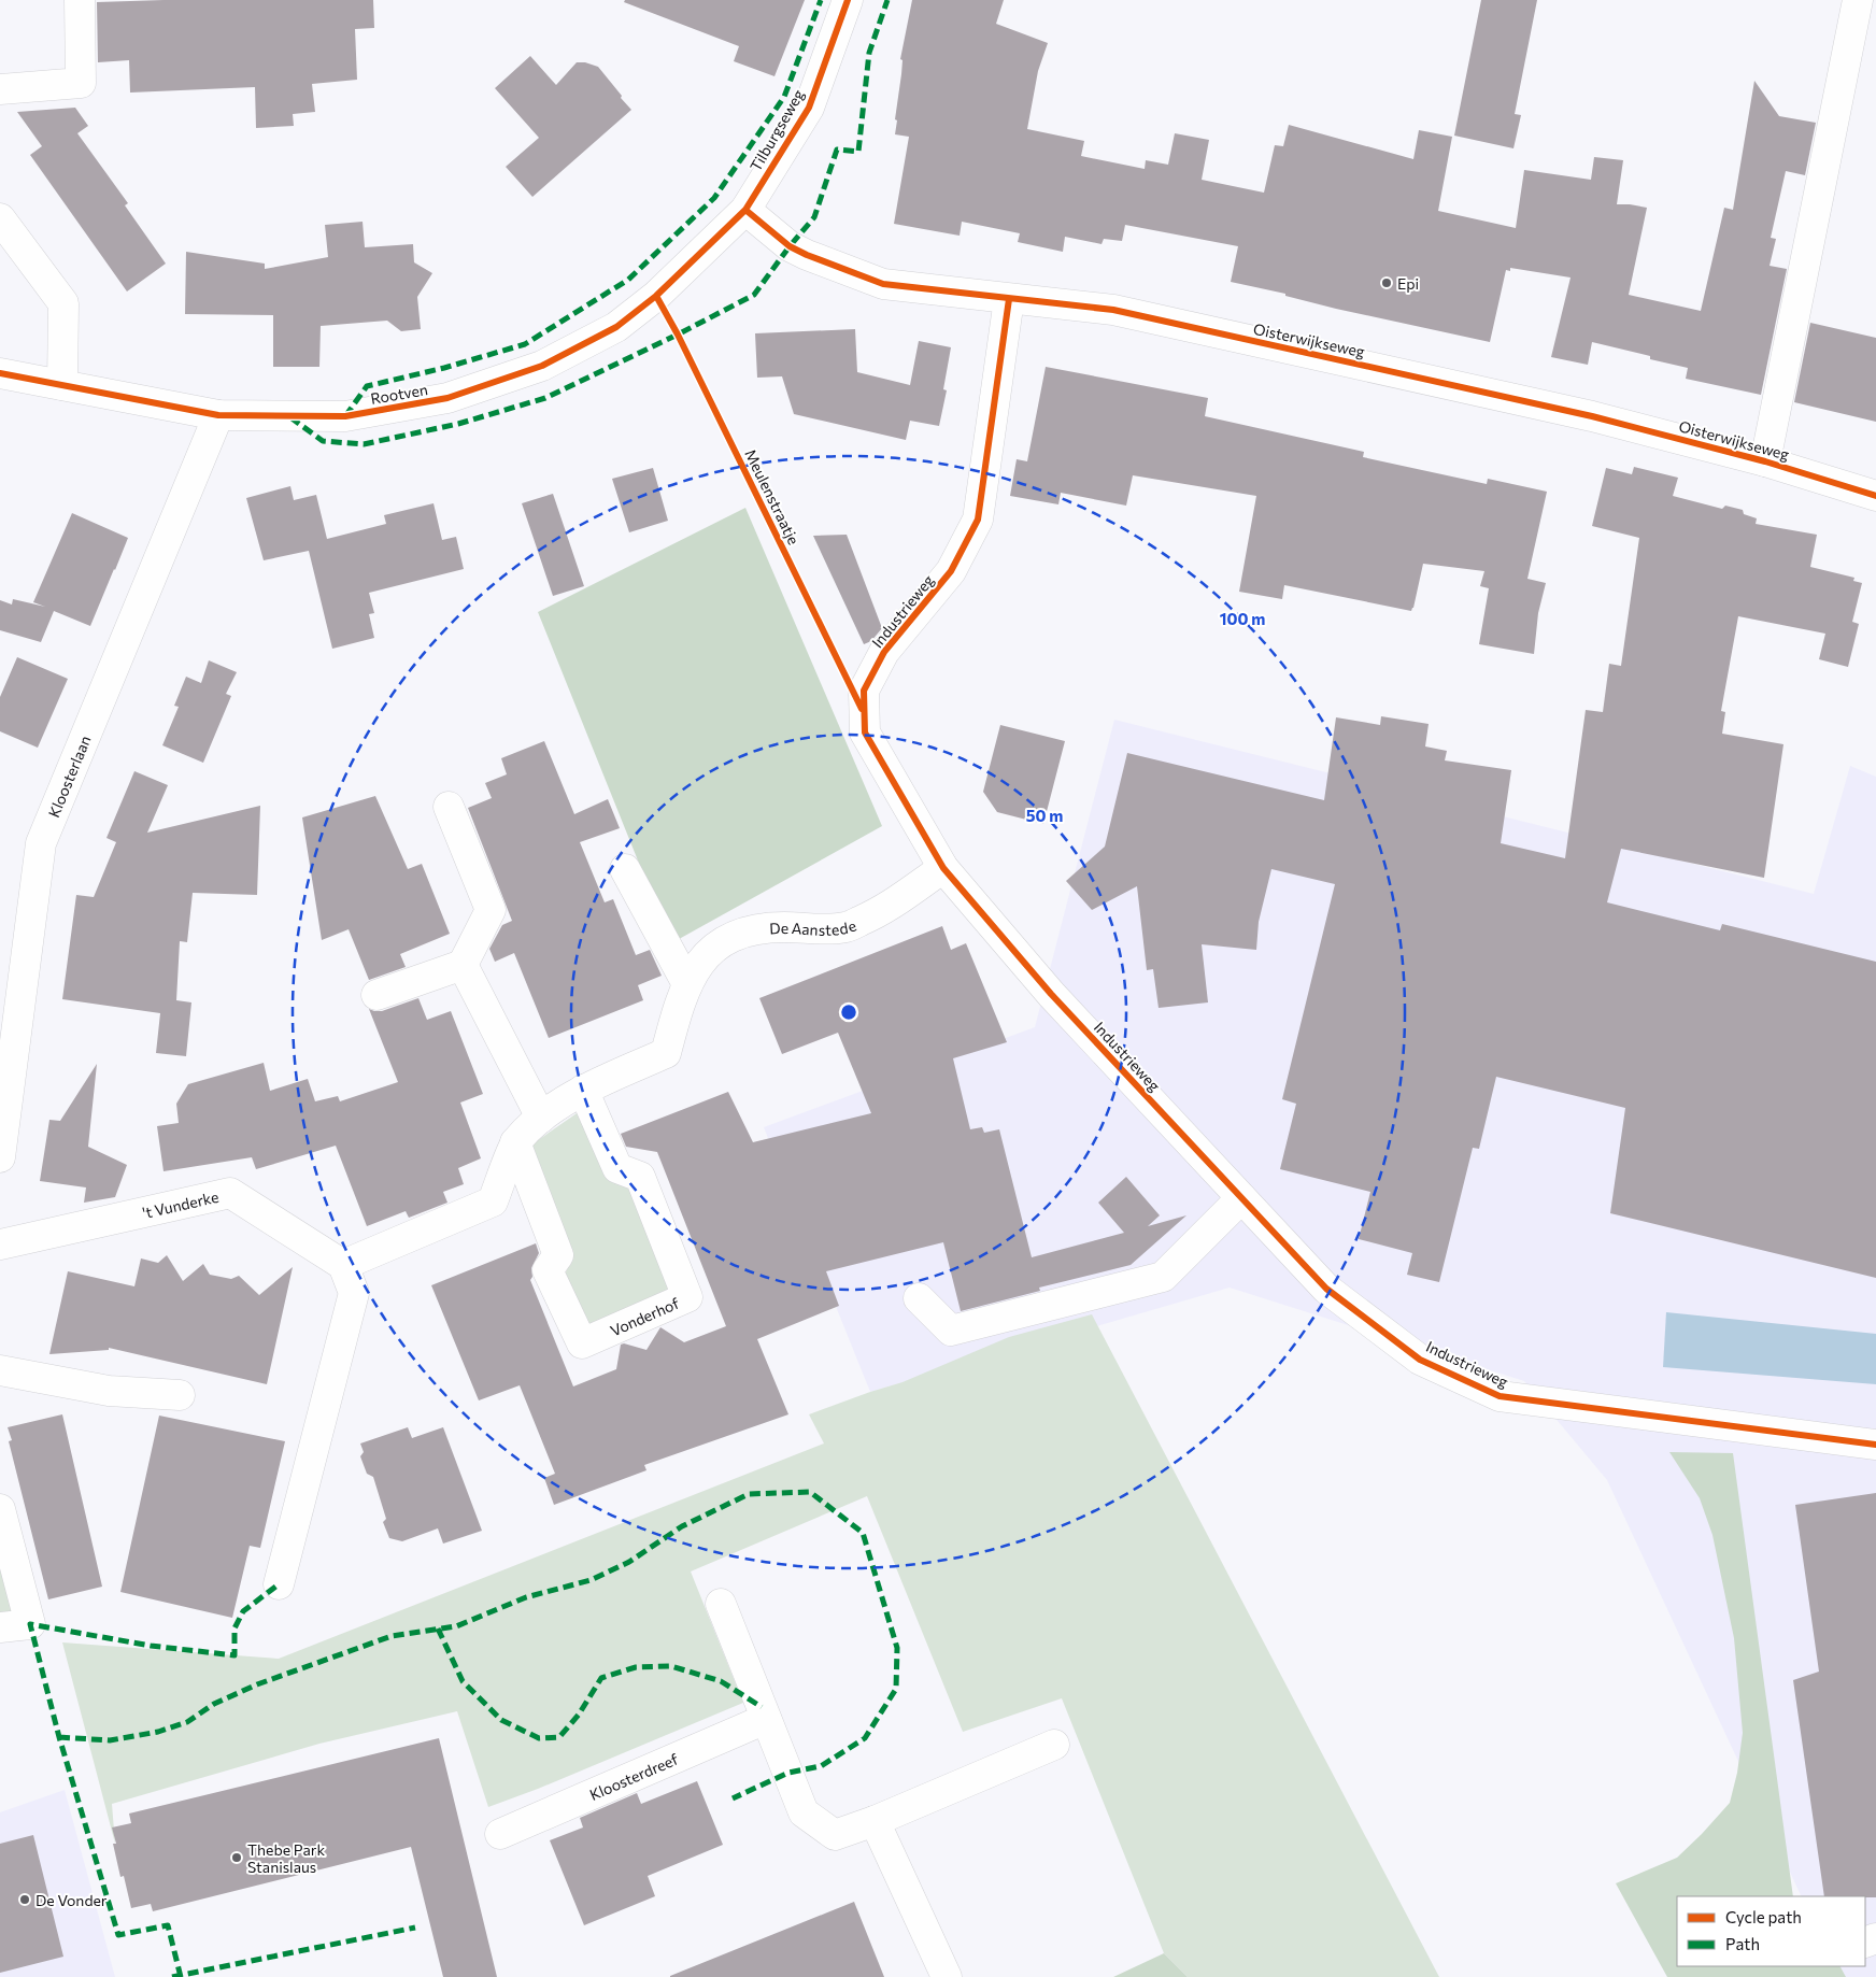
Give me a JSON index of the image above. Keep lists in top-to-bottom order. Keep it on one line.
{"streets":{"street":["Tilburgseweg","Oisterwijkseweg","Rootven","Industrieweg","Kloosterlaan","De Aanstede","'t Vunderke","Vonderhof","Kloosterdreef"],"cycle path":["Meulenstraatje"]},"crossings":[["Tilburgseweg","Oisterwijkseweg"],["Tilburgseweg","Rootven"],["Oisterwijkseweg","Rootven"],["Oisterwijkseweg","Industrieweg"],["Rootven","Kloosterlaan"],["Industrieweg","De Aanstede"],["De Aanstede","Vonderhof"]],"places":["Epi","Thebe Park Stanislaus","De Vonder"],"legend":["Cycle path","Path"],"rings":["100 m","50 m"]}
